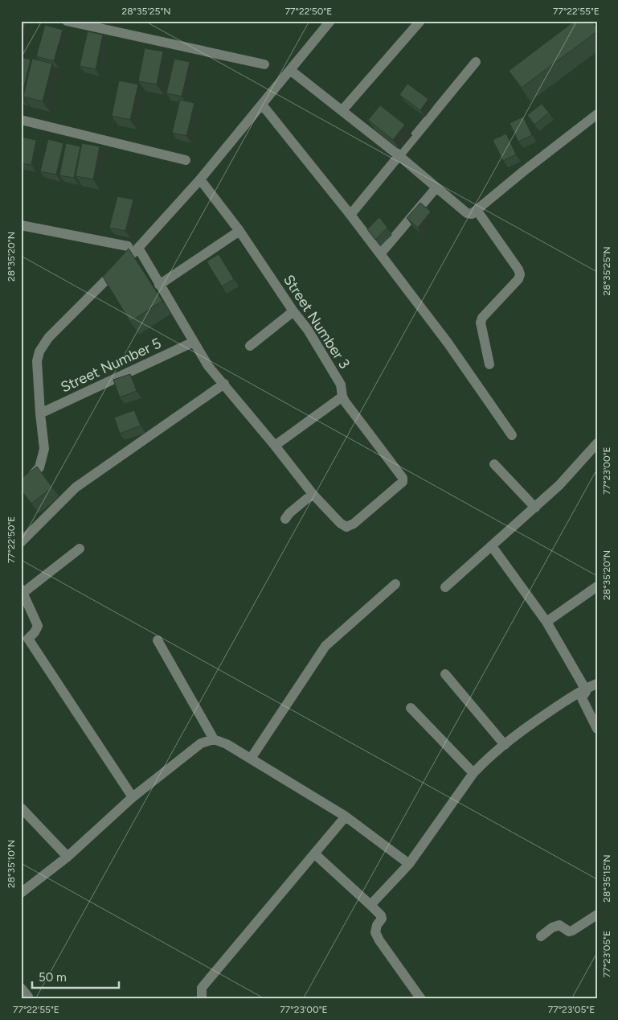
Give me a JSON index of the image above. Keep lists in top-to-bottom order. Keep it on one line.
{"streets":{"street":["Street Number 3","Street Number 5"]},"scale_bar":"50 m","coordinates":["28°35'25\"N","77°22'50\"E","77°22'55\"E","28°35'20\"N","77°23'00\"E","28°35'10\"N","28°35'15\"N","77°23'05\"E"]}
